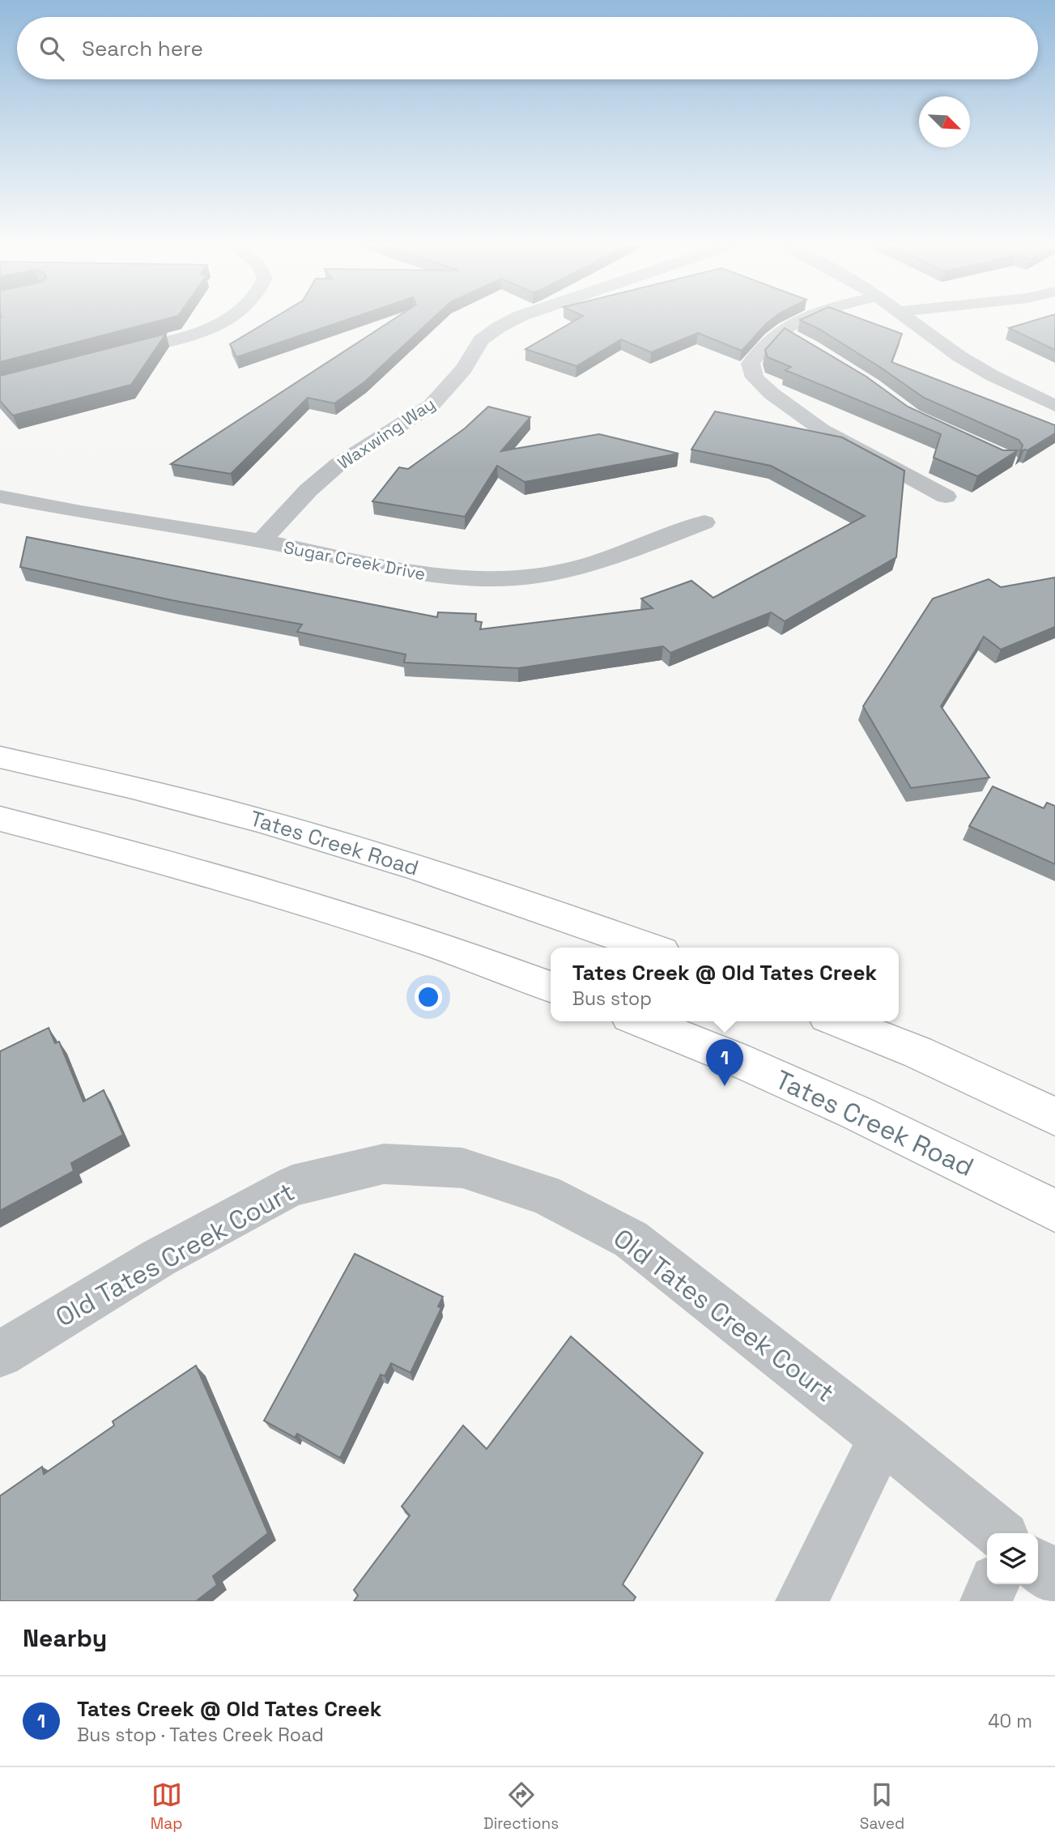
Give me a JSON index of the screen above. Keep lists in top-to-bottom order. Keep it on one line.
{"streets":{"main road":["Tates Creek Road"],"street":["Waxwing Way","Sugar Creek Drive","Old Tates Creek Court"]},"crossings":[["Waxwing Way","Sugar Creek Drive"]],"north":"bottom right","page":{"search":"Search here","popup":["Tates Creek @ Old Tates Creek","Bus stop"],"pins":"1","heading":"Nearby","list":[{"mark":"1","name":"Tates Creek @ Old Tates Creek","note":"Bus stop · Tates Creek Road","value":"40 m"}],"nav":["Map","Directions","Saved"]}}
